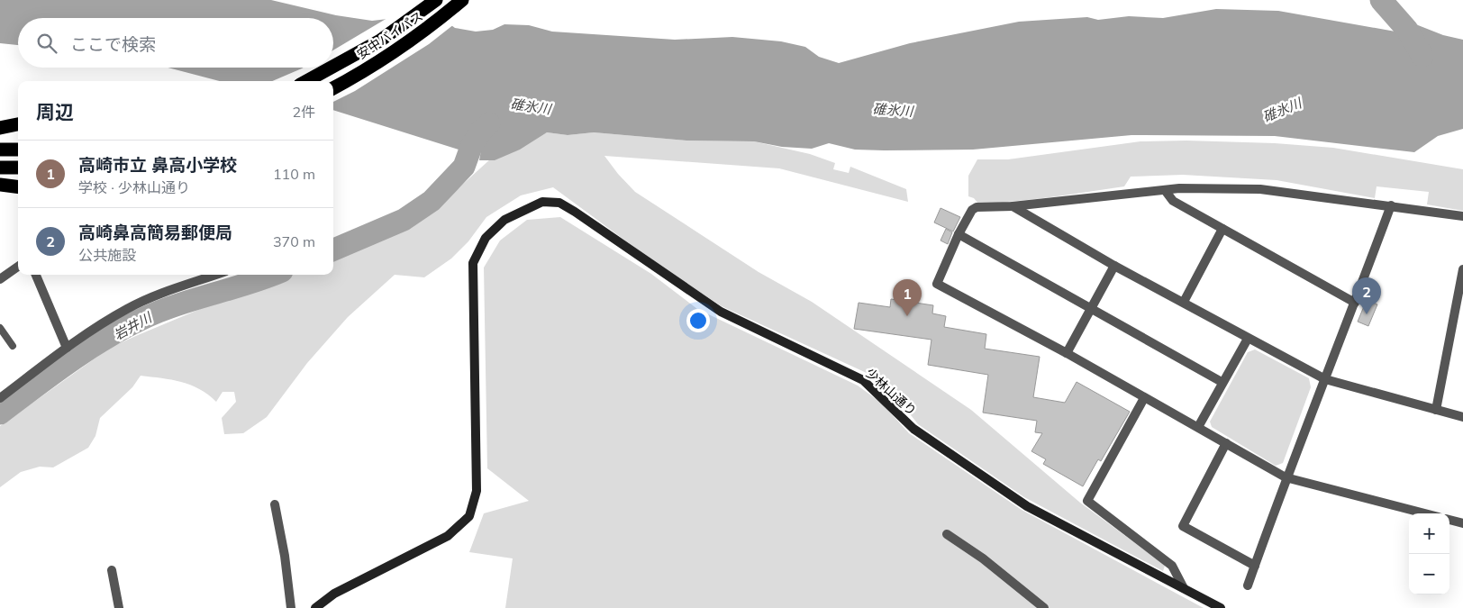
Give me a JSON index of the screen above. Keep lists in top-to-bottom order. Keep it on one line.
{"streets":{"highway":["安中バイパス"],"street":["少林山通り"]},"water":["碓氷川","岩井川"],"page":{"search":"ここで検索","heading":["周辺","2件"],"list":[{"mark":"1","name":"高崎市立 鼻高小学校","note":"学校 · 少林山通り","value":"110 m"},{"mark":"2","name":"高崎鼻高簡易郵便局","note":"公共施設","value":"370 m"}],"pins":["2","1"],"map_buttons":["+","−"]}}
